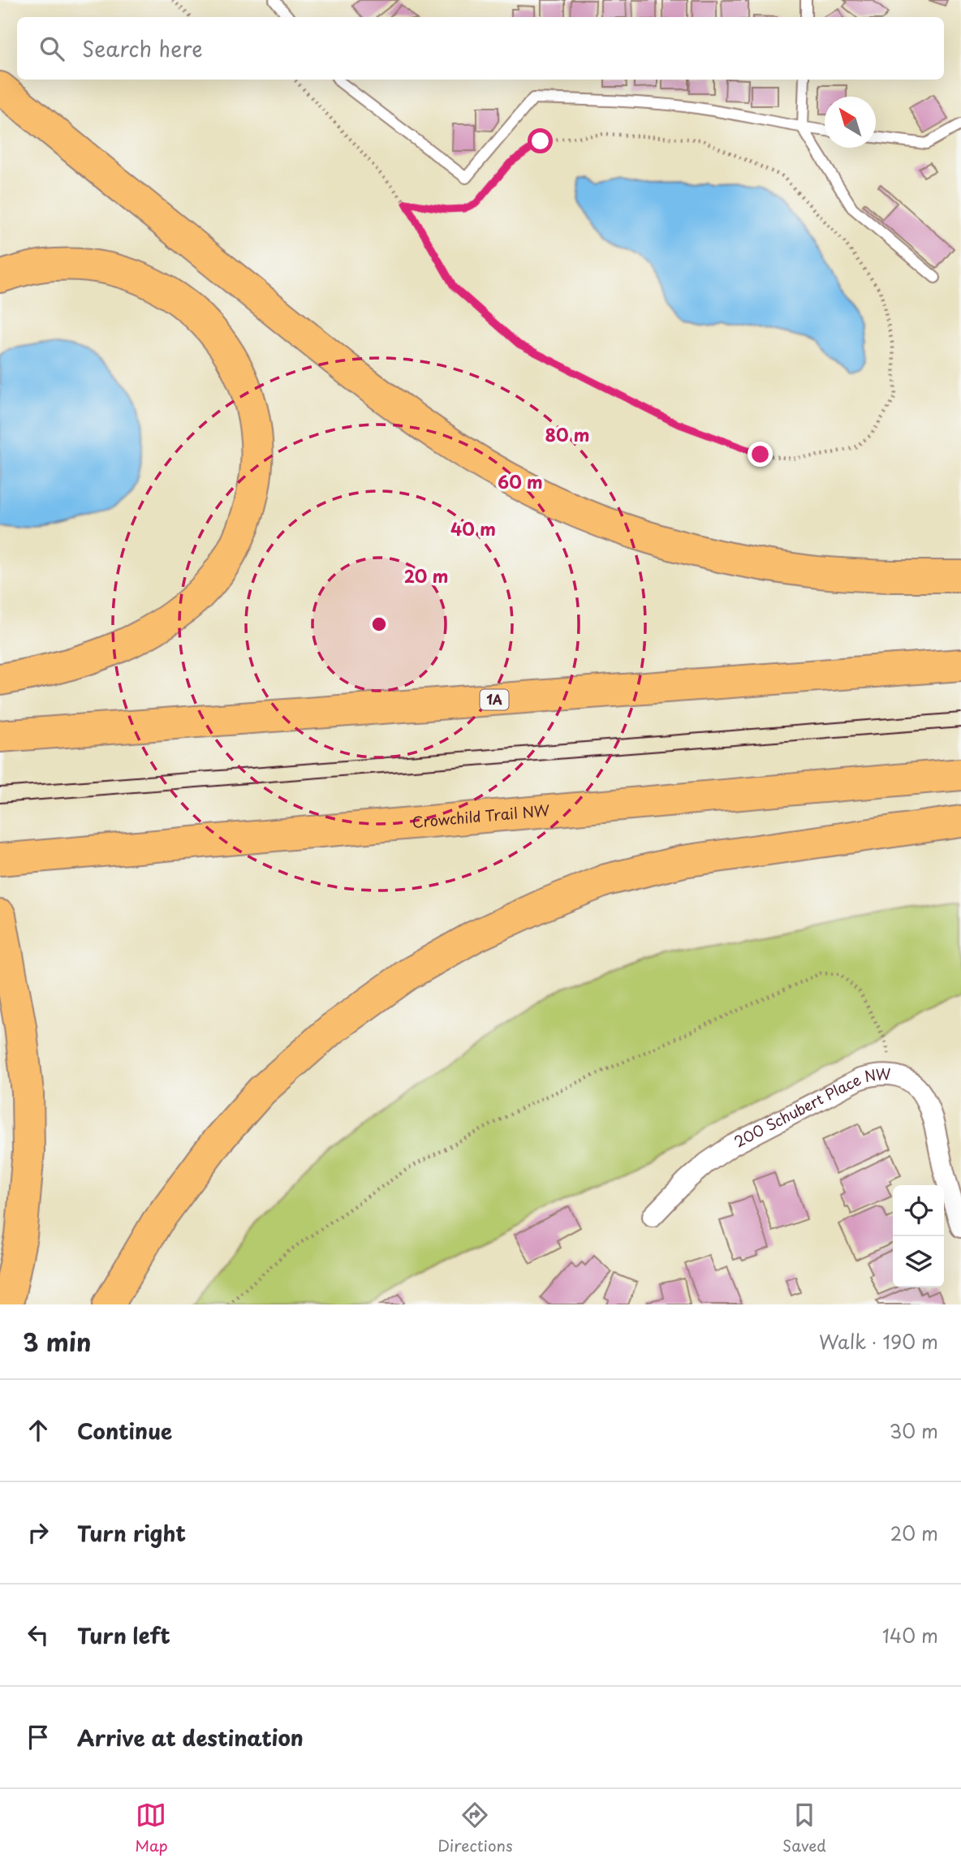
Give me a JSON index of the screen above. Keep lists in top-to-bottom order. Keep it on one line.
{"streets":{"highway":["1A","Crowchild Trail NW"],"street":["200 Schubert Place NW"]},"north":"top left","page":{"search":"Search here","heading":["3 min","Walk · 190 m"],"list":[["Continue","30 m"],["Turn right","20 m"],["Turn left","140 m"],"Arrive at destination"],"nav":["Map","Directions","Saved"]},"rings":["80 m","60 m","40 m","20 m"]}
